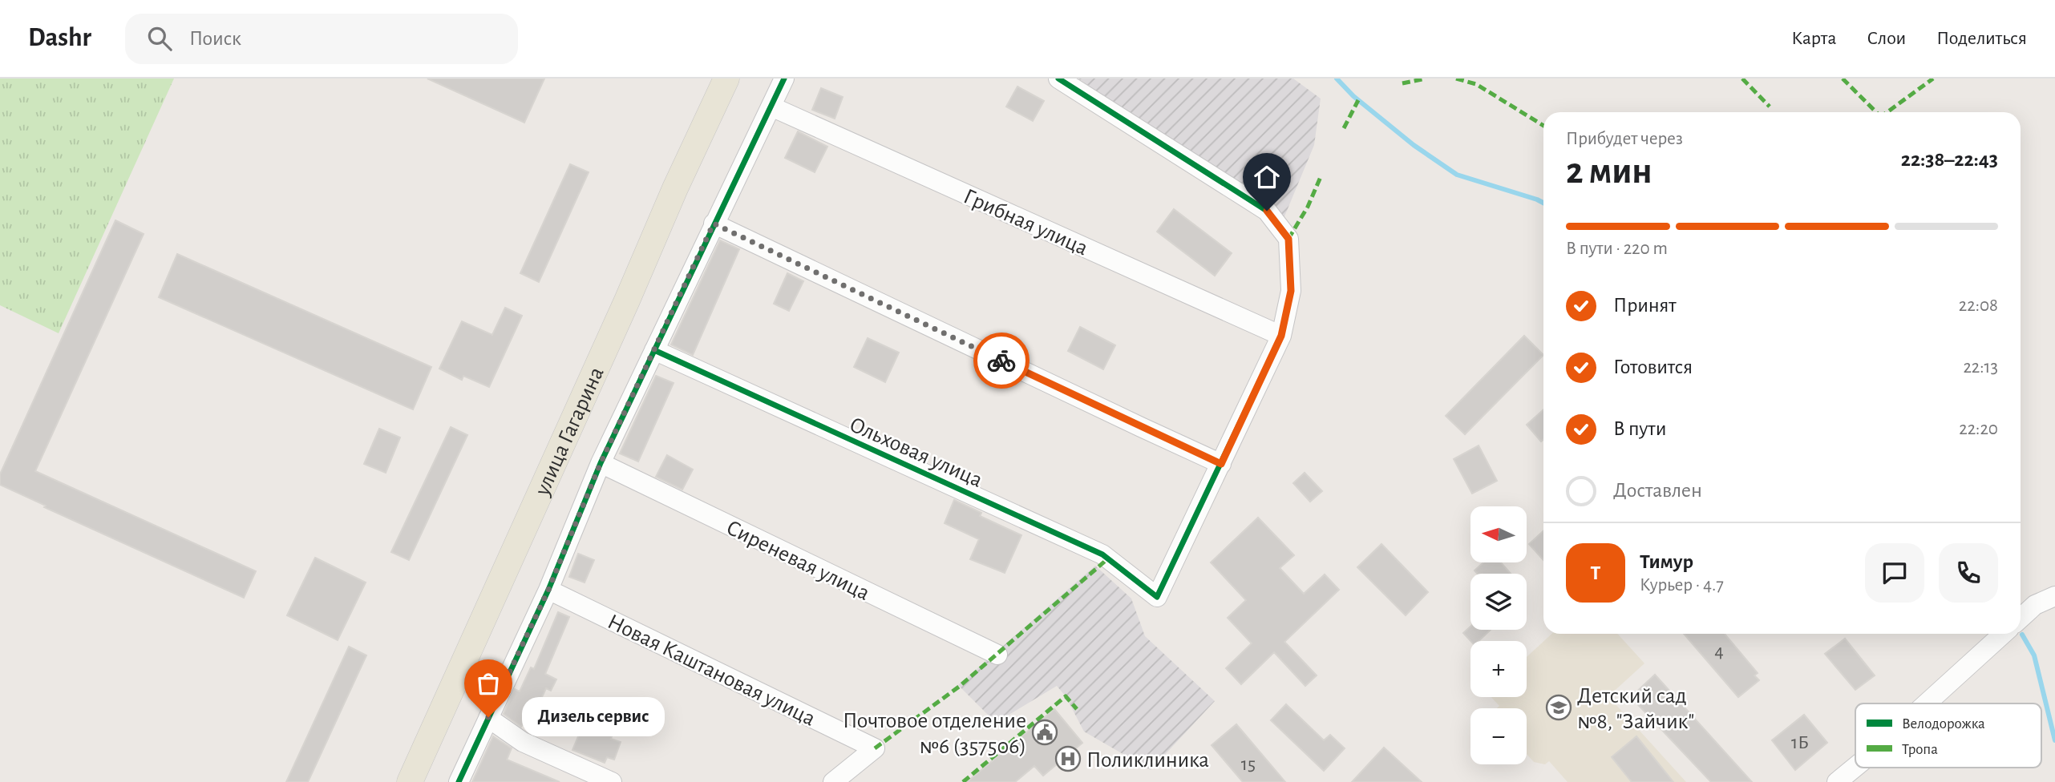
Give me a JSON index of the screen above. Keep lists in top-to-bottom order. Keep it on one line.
{"streets":{"main road":["улица Гагарина"],"street":["Грибная улица","Ольховая улица","Сиреневая улица","Новая Каштановая улица"]},"places":{"school or university":["Детский сад №8, \"Зайчик\""],"other":["Дизель сервис"],"public building":["Почтовое отделение №6 (357506)"],"hospital":["Поликлиника"]},"house_numbers":["4","1Б","15"],"legend":["Велодорожка","Тропа"],"north":"left","page":{"header":"Dashr","search":"Поиск","nav":["Карта","Слои","Поделиться"],"heading":["2 мин","Прибудет через","22:38–22:43"],"panel":["Тимур","Курьер · 4.7"],"bar":"В пути · 220 m","list":[["Принят","22:08"],["Готовится","22:13"],["В пути","22:20"],"Доставлен"],"map_buttons":["+","−"],"round":"Т","bubble":"Дизель сервис"}}
